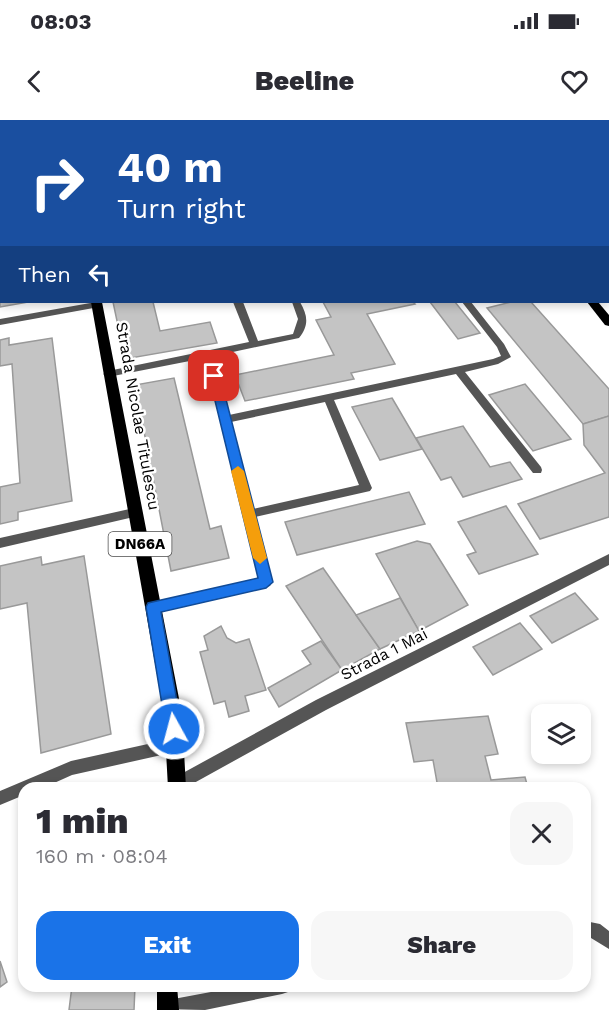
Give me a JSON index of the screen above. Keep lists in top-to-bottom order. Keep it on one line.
{"streets":{"main road":["Strada Nicolae Titulescu","DN66A"],"street":["Strada 1 Mai"]},"page":{"status":"08:03","header":"Beeline","turn":["40 m","Turn right"],"then":"Then","heading":["1 min","160 m · 08:04"],"buttons":["Exit","Share"]}}
